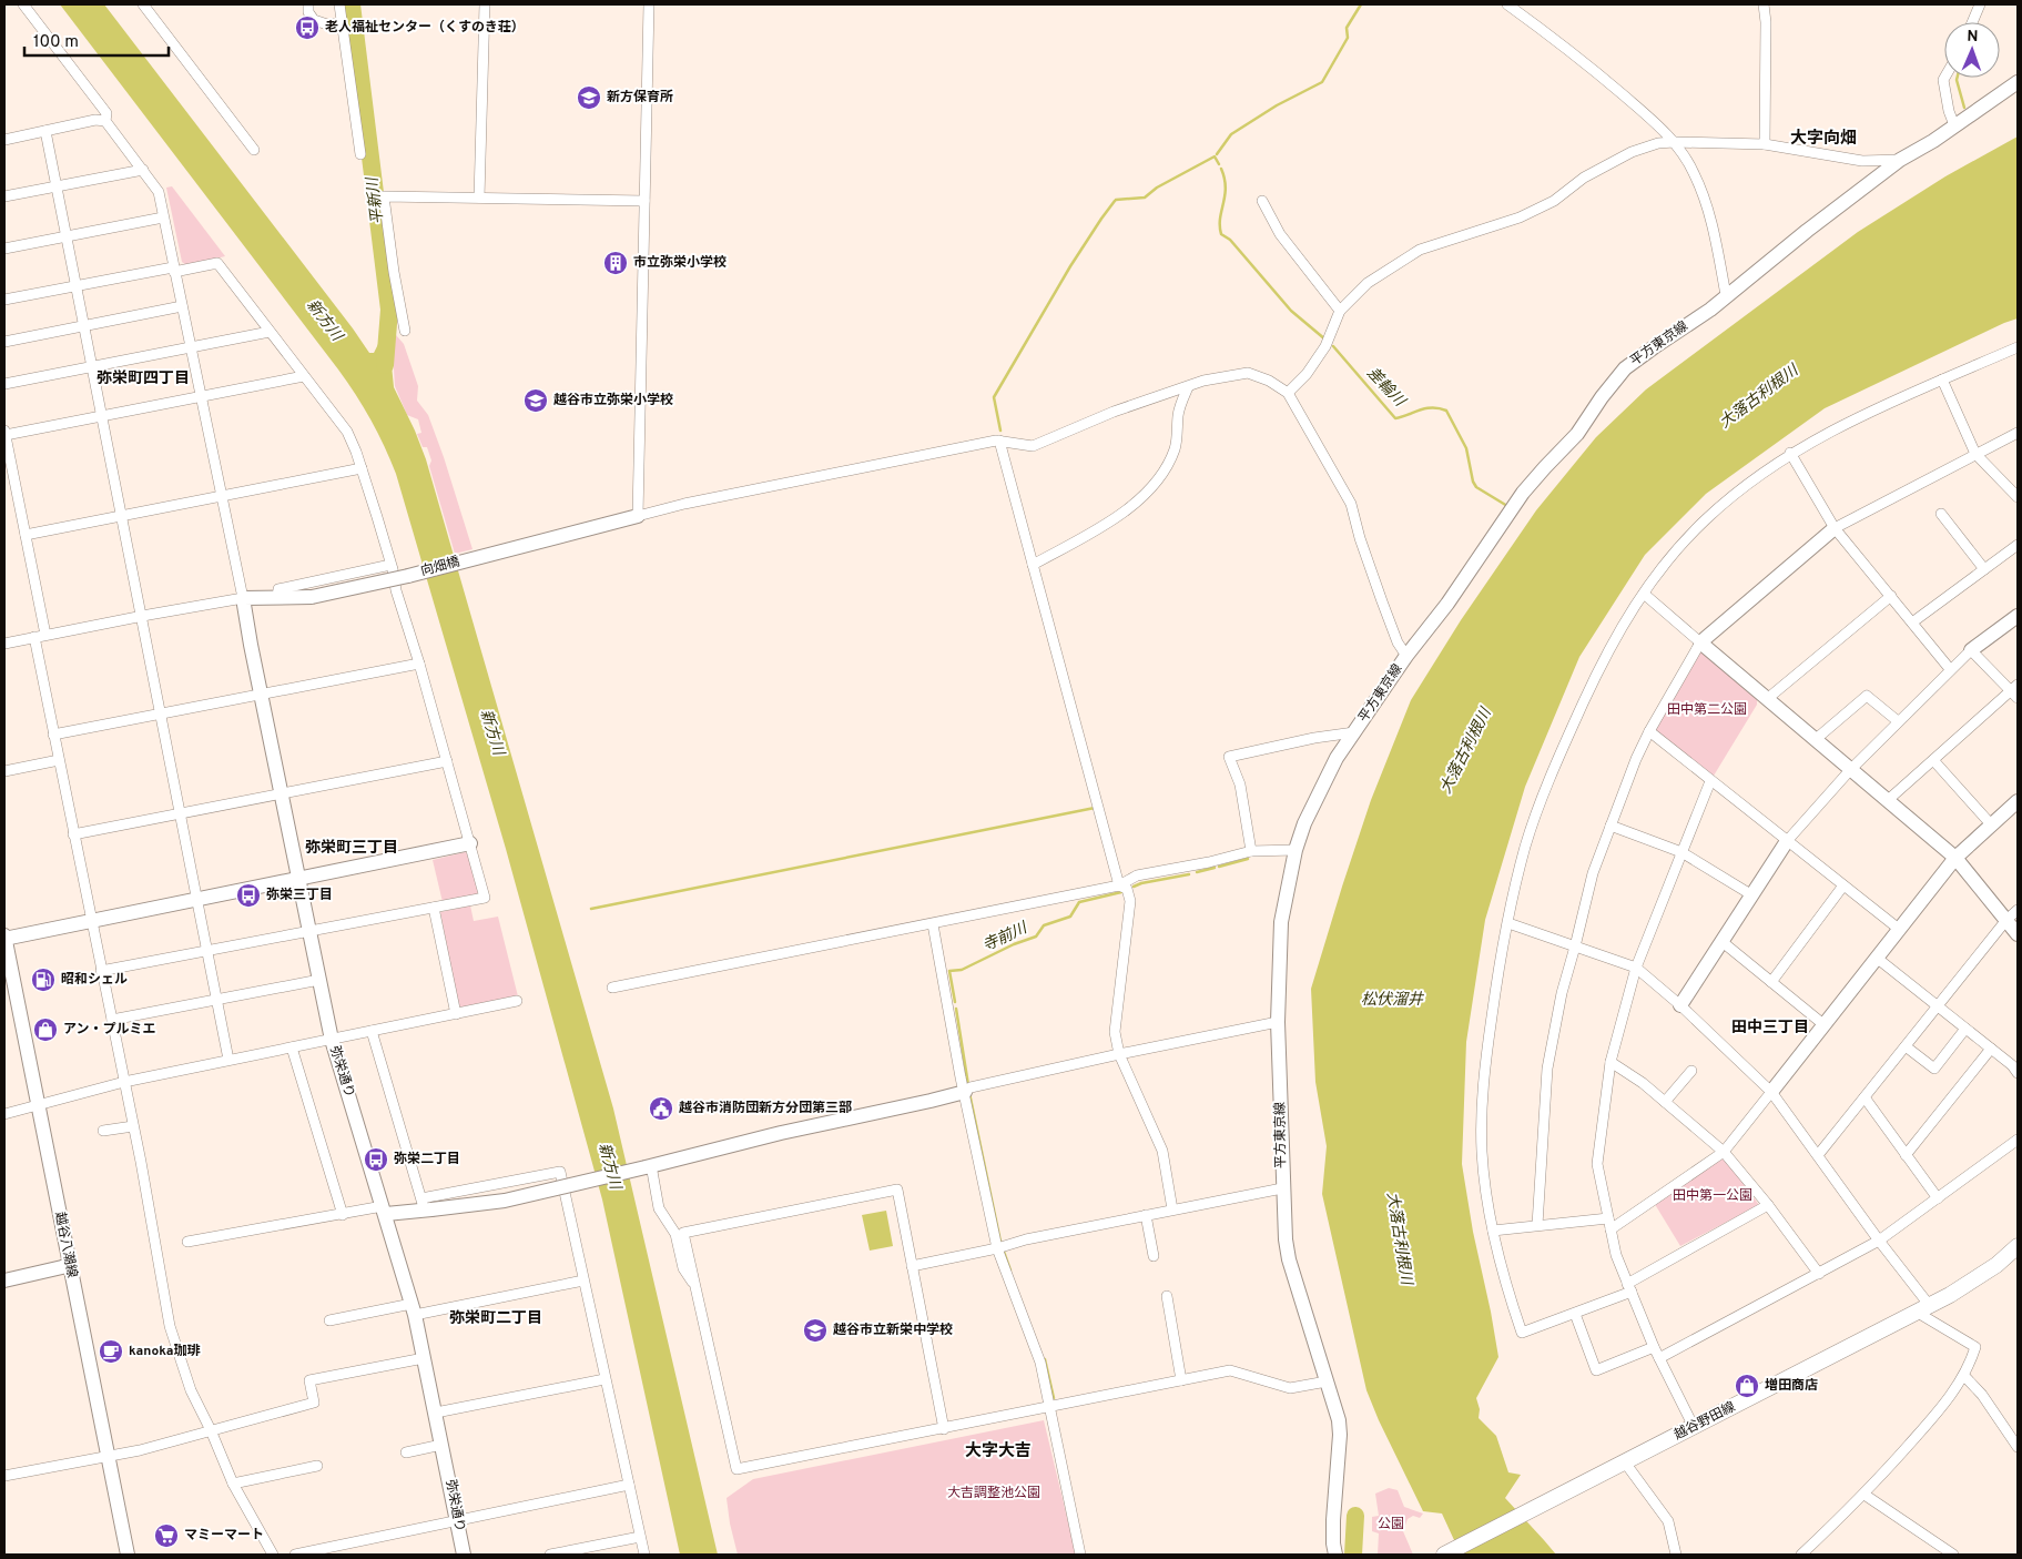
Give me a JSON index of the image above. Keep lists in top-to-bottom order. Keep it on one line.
{"streets":{"main road":["越谷野田線"],"street":["平方東京線","向畑橋","弥栄通り","越谷八潮線"]},"crossings":[["向畑橋","弥栄通り"]],"districts":["大字向畑","弥栄町四丁目","弥栄町三丁目","田中三丁目","弥栄町二丁目","大字大吉"],"water":["平新川","新方川","差輪川","大落古利根川","寺前川","松伏溜井"],"parks":["田中第二公園","田中第一公園","大吉調整池公園","公園"],"places":{"bus stop":["老人福祉センター（くすのき荘）","弥栄三丁目","弥栄二丁目"],"school or university":["新方保育所","越谷市立弥栄小学校","越谷市立新栄中学校"],"building":["市立弥栄小学校"],"fuel station":["昭和シェル"],"shop":["アン・プルミエ","増田商店"],"public building":["越谷市消防団新方分団第三部"],"cafe":["kanoka珈琲"],"supermarket":["マミーマート"]},"scale_bar":"100 m","north":"top"}
